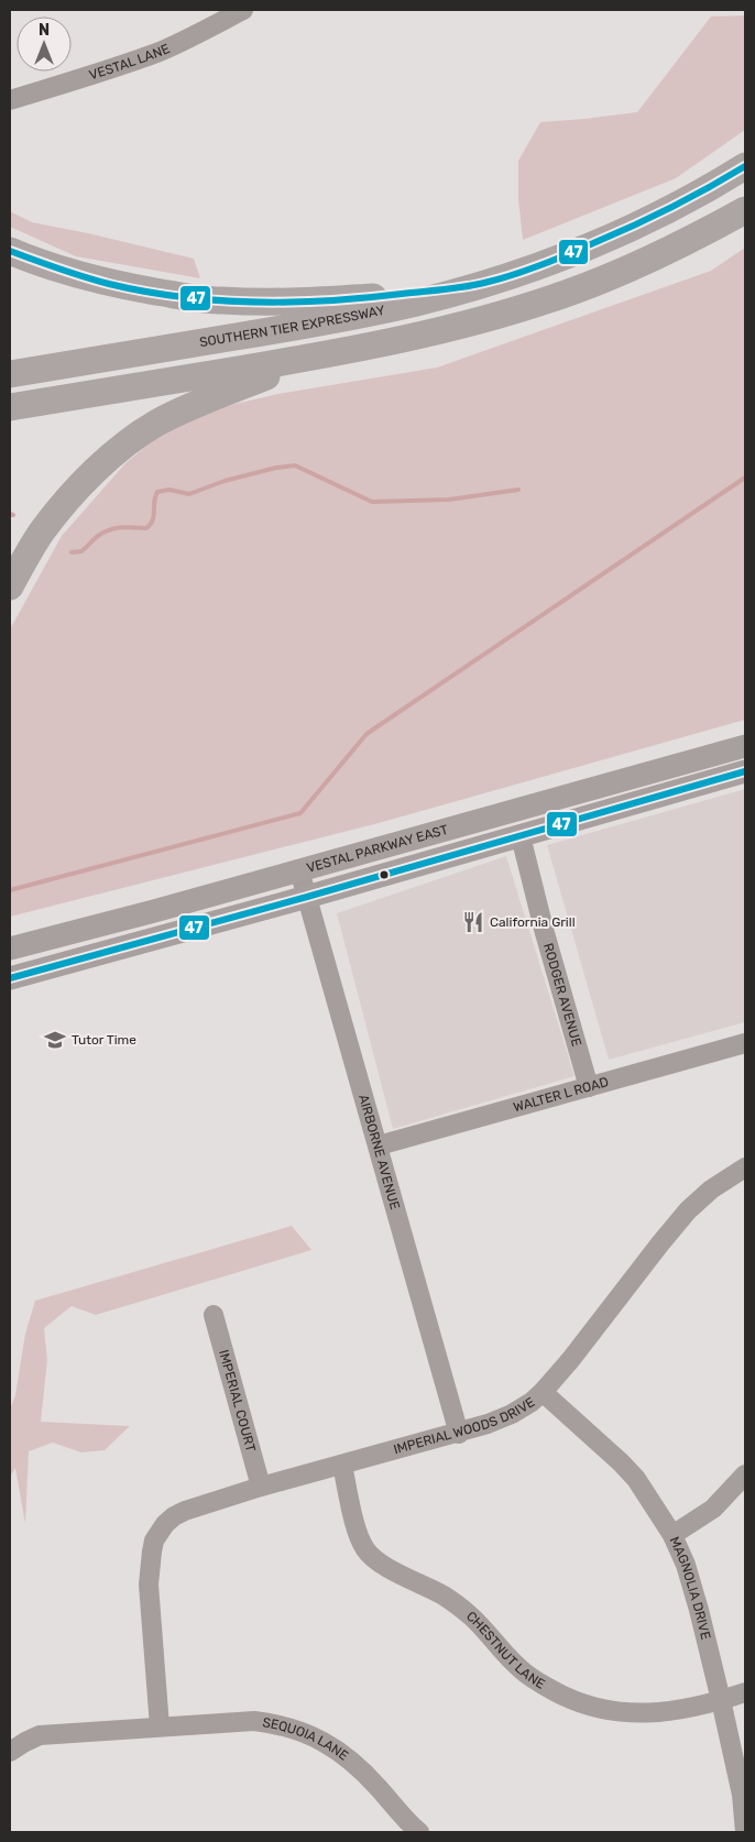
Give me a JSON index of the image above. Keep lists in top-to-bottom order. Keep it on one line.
{"streets":{"highway":["SOUTHERN TIER EXPRESSWAY"],"main road":["VESTAL PARKWAY EAST"],"street":["VESTAL LANE","RODGER AVENUE","WALTER L ROAD","AIRBORNE AVENUE","IMPERIAL COURT","IMPERIAL WOODS DRIVE","MAGNOLIA DRIVE","CHESTNUT LANE","SEQUOIA LANE"]},"crossings":[["VESTAL PARKWAY EAST","RODGER AVENUE"],["VESTAL PARKWAY EAST","AIRBORNE AVENUE"],["RODGER AVENUE","WALTER L ROAD"],["WALTER L ROAD","AIRBORNE AVENUE"],["AIRBORNE AVENUE","IMPERIAL WOODS DRIVE"],["IMPERIAL COURT","IMPERIAL WOODS DRIVE"],["IMPERIAL WOODS DRIVE","MAGNOLIA DRIVE"],["IMPERIAL WOODS DRIVE","CHESTNUT LANE"],["IMPERIAL WOODS DRIVE","SEQUOIA LANE"],["MAGNOLIA DRIVE","CHESTNUT LANE"]],"places":{"restaurant":["California Grill"],"school or university":["Tutor Time"]},"lines":["transit line 47"],"north":"top"}
